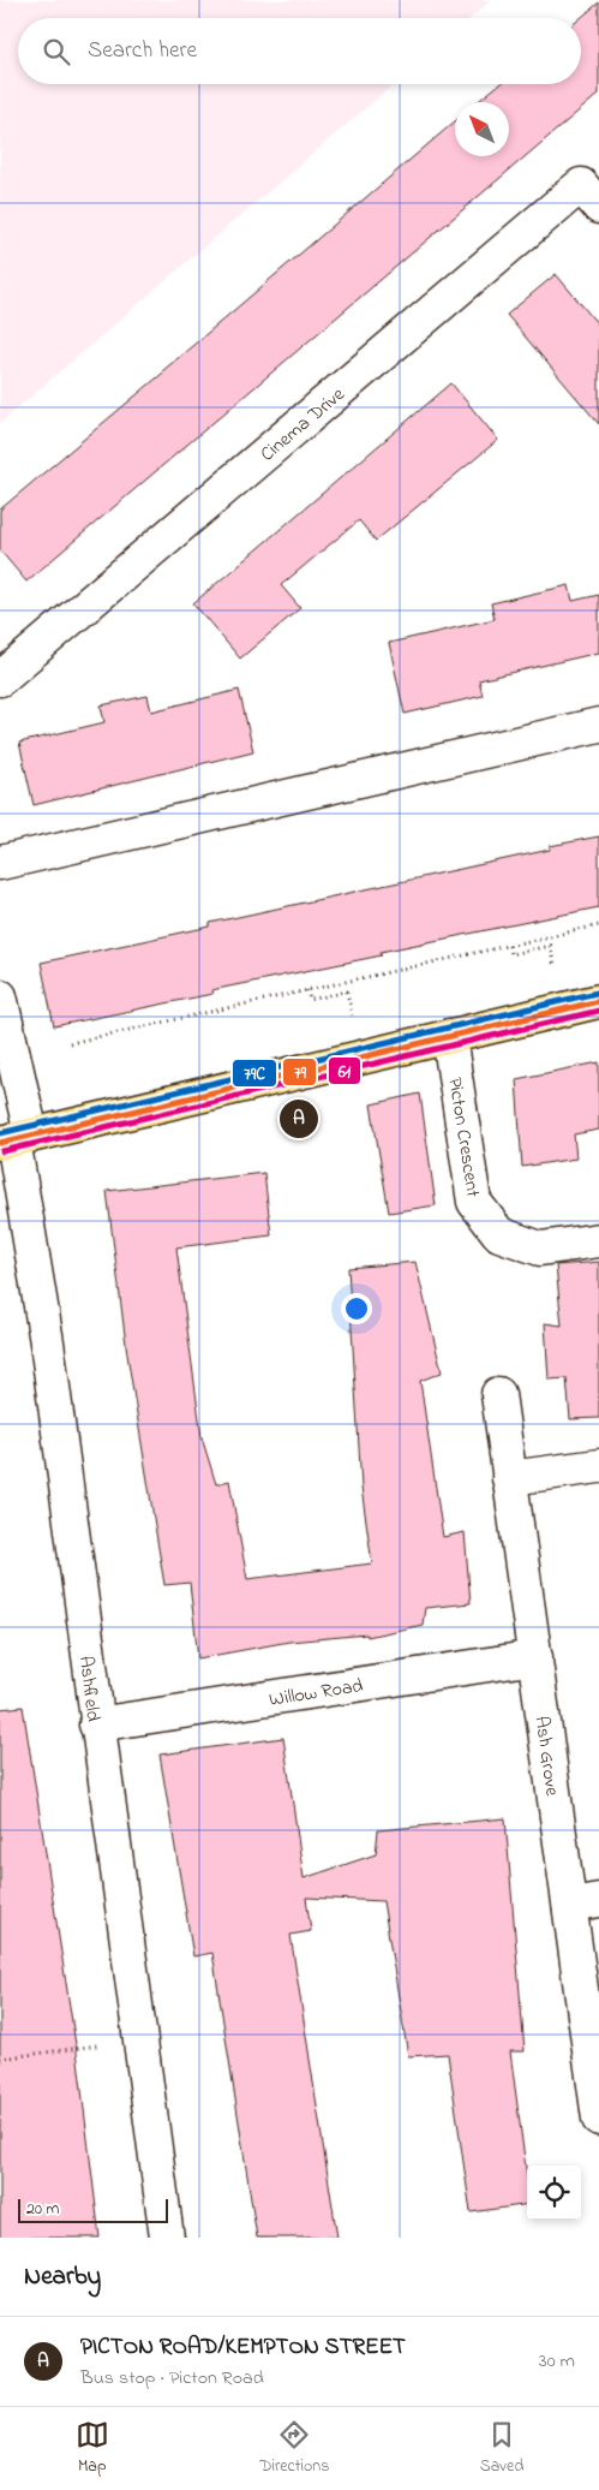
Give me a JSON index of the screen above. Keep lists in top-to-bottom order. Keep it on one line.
{"streets":{"street":["Cinema Drive","Picton Crescent","Ashfield","Willow Road","Ash Grove"]},"crossings":[["Ashfield","Willow Road"],["Willow Road","Ash Grove"]],"lines":["transit line 79C","transit line 79","transit line 61"],"scale_bar":"20 m","north":"top left","page":{"search":"Search here","pins":"A","scale":"20 m","heading":"Nearby","list":[{"mark":"A","name":"PICTON ROAD/KEMPTON STREET","note":"Bus stop · Picton Road","value":"30 m"}],"nav":["Map","Directions","Saved"]}}
